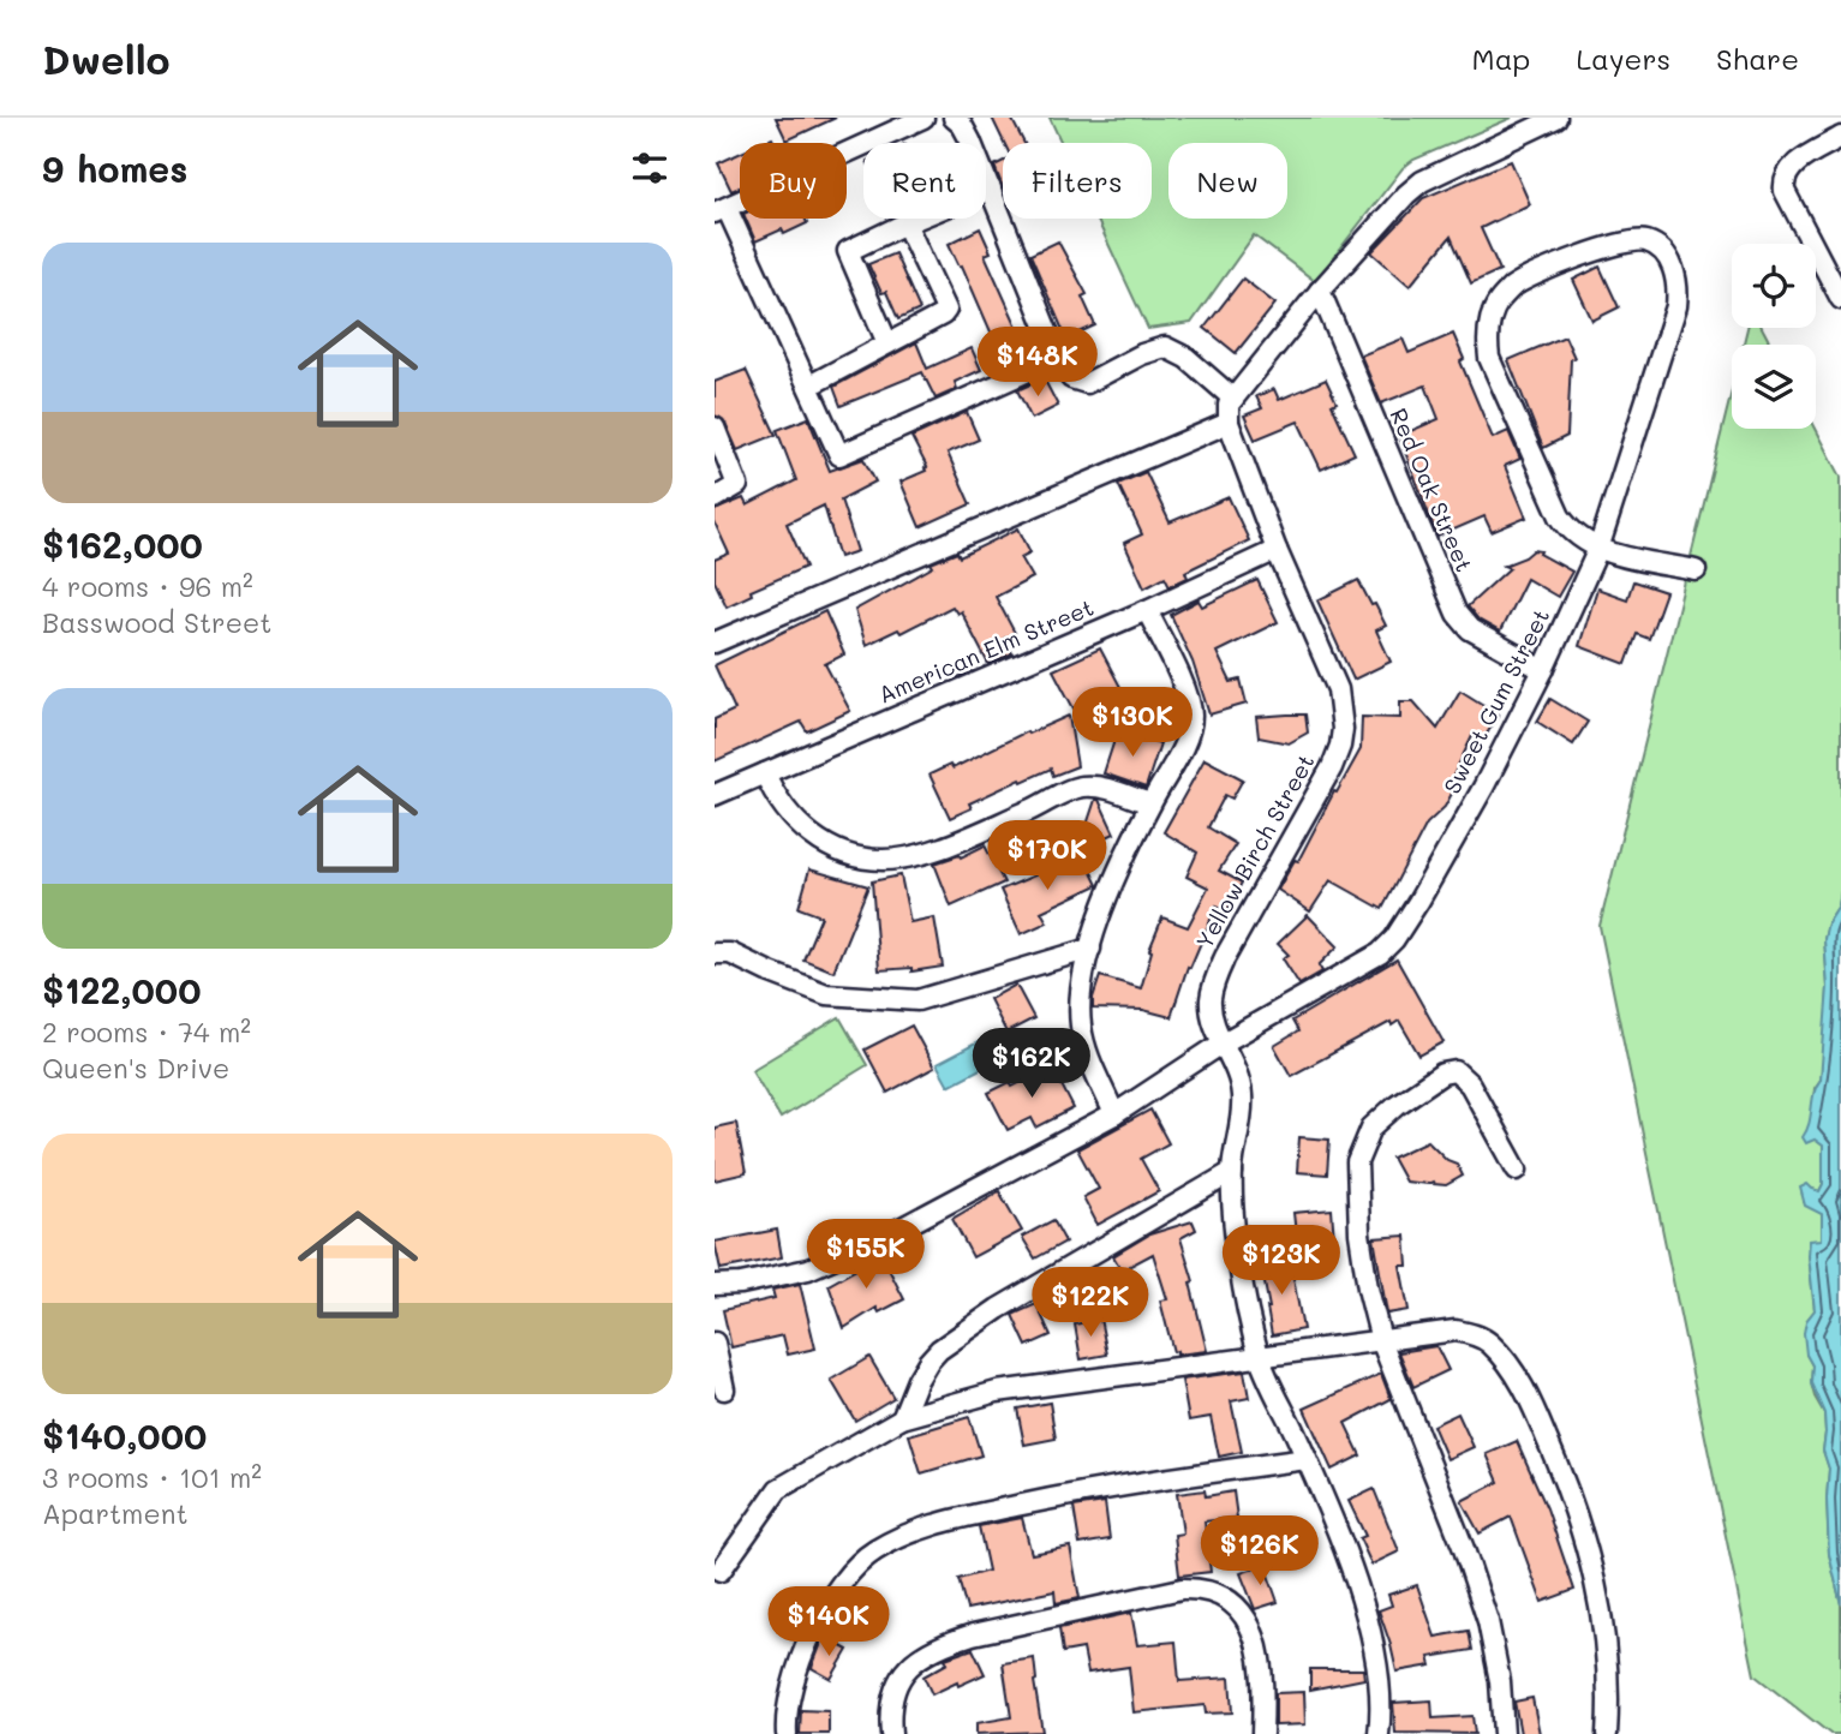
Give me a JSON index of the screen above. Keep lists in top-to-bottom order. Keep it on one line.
{"streets":{"street":["Red Oak Street","American Elm Street","Sweet Gum Street","Yellow Birch Street"]},"crossings":[["Red Oak Street","Sweet Gum Street"],["American Elm Street","Yellow Birch Street"],["Sweet Gum Street","Yellow Birch Street"]],"page":{"header":"Dwello","nav":["Map","Layers","Share"],"heading":"9 homes","chip":["Buy","Rent","Filters","New"],"list":[{"name":"$162,000","note":"4 rooms · 96 m² · Basswood Street"},{"name":"$122,000","note":"2 rooms · 74 m² · Queen's Drive"},{"name":"$140,000","note":"3 rooms · 101 m² · Apartment"}],"price":["$148K","$130K","$170K","$162K","$155K","$123K","$122K","$126K","$140K"]}}
